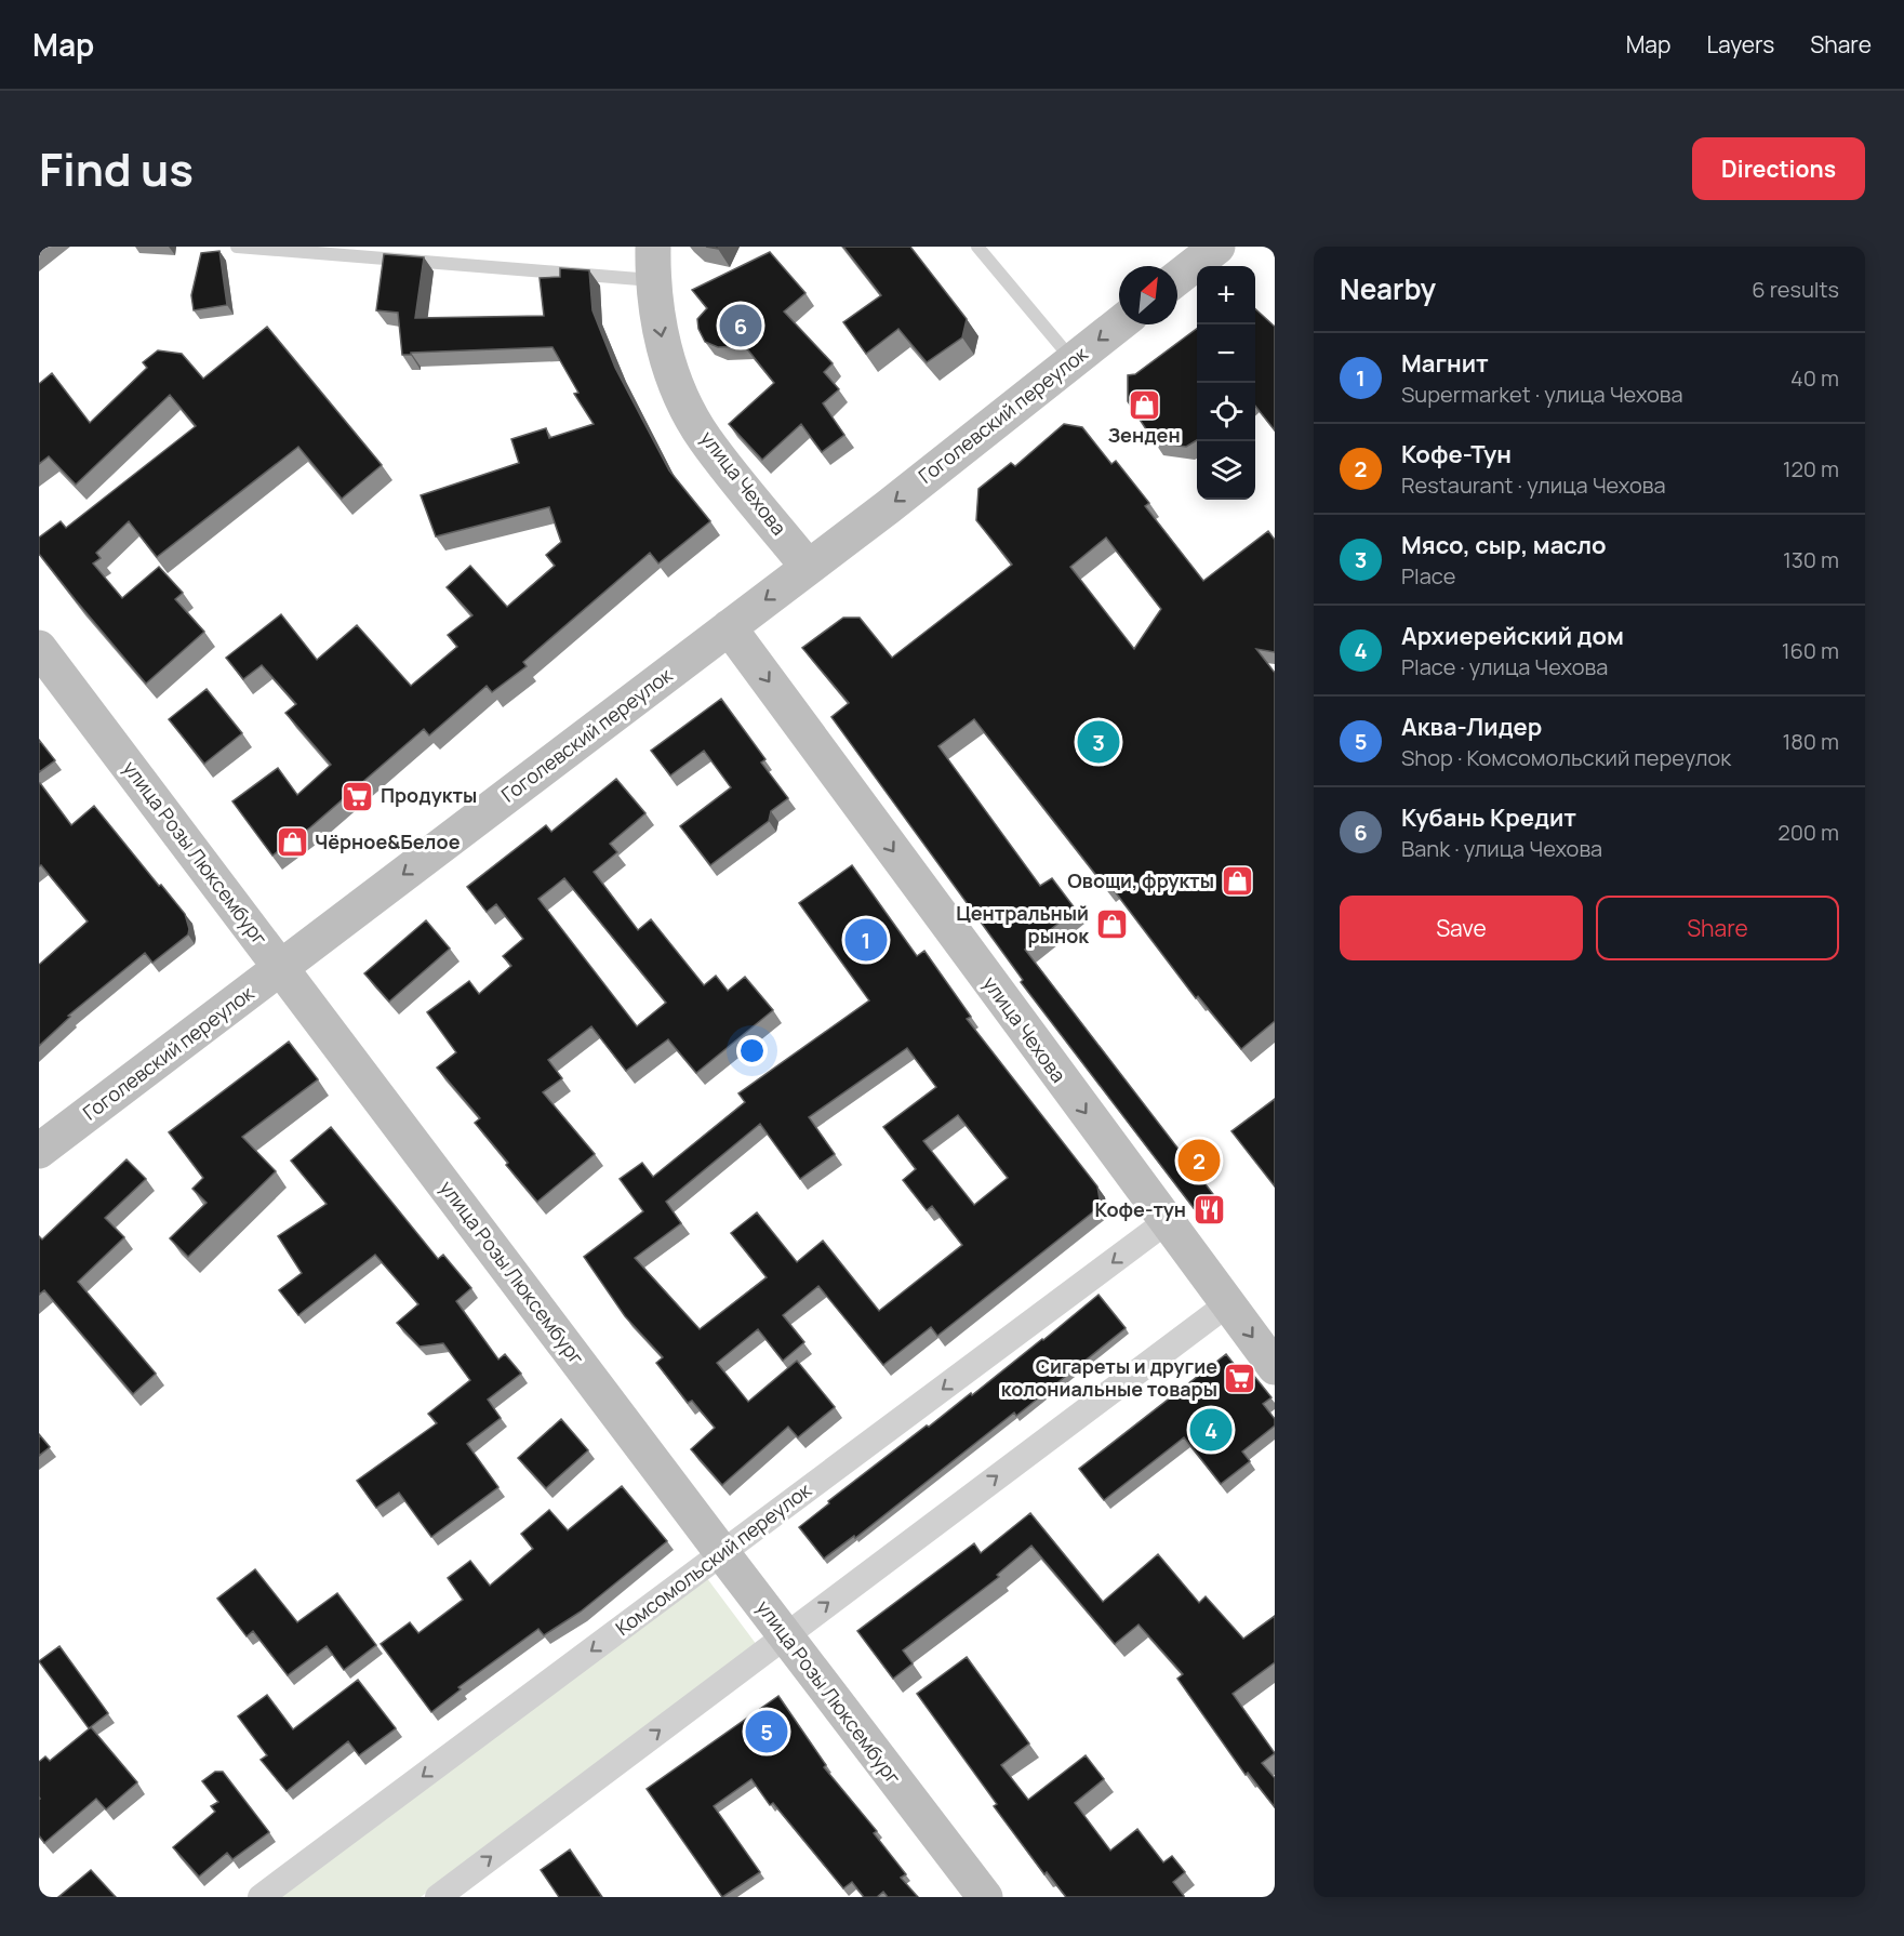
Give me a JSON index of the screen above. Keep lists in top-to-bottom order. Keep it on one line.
{"streets":{"main road":["Гоголевский переулок","улица Чехова","улица Розы Люксембург"],"street":["Комсомольский переулок"]},"crossings":[["Гоголевский переулок","улица Чехова"],["Гоголевский переулок","улица Розы Люксембург"],["улица Чехова","Комсомольский переулок"],["улица Розы Люксембург","Комсомольский переулок"]],"one_way":["Гоголевский переулок","улица Чехова"],"places":{"shop":["Зенден","Чёрное&Белое","Овощи, фрукты","Центральный рынок"],"supermarket":["Продукты","Сигареты и другие колониальные товары"],"restaurant":["Кофе-тун"]},"north":"top right","page":{"header":"Map","nav":["Map","Layers","Share"],"title":"Find us","buttons":["Directions",["Save","Share"]],"heading":["Nearby","6 results"],"map_buttons":["+","−"],"pins":["6","3","1","2","4","5"],"list":[{"mark":"1","name":"Магнит","note":"Supermarket · улица Чехова","value":"40 m"},{"mark":"2","name":"Кофе-Тун","note":"Restaurant · улица Чехова","value":"120 m"},{"mark":"3","name":"Мясо, сыр, масло","note":"Place","value":"130 m"},{"mark":"4","name":"Архиерейский дом","note":"Place · улица Чехова","value":"160 m"},{"mark":"5","name":"Аква-Лидер","note":"Shop · Комсомольский переулок","value":"180 m"},{"mark":"6","name":"Кубань Кредит","note":"Bank · улица Чехова","value":"200 m"}]}}
